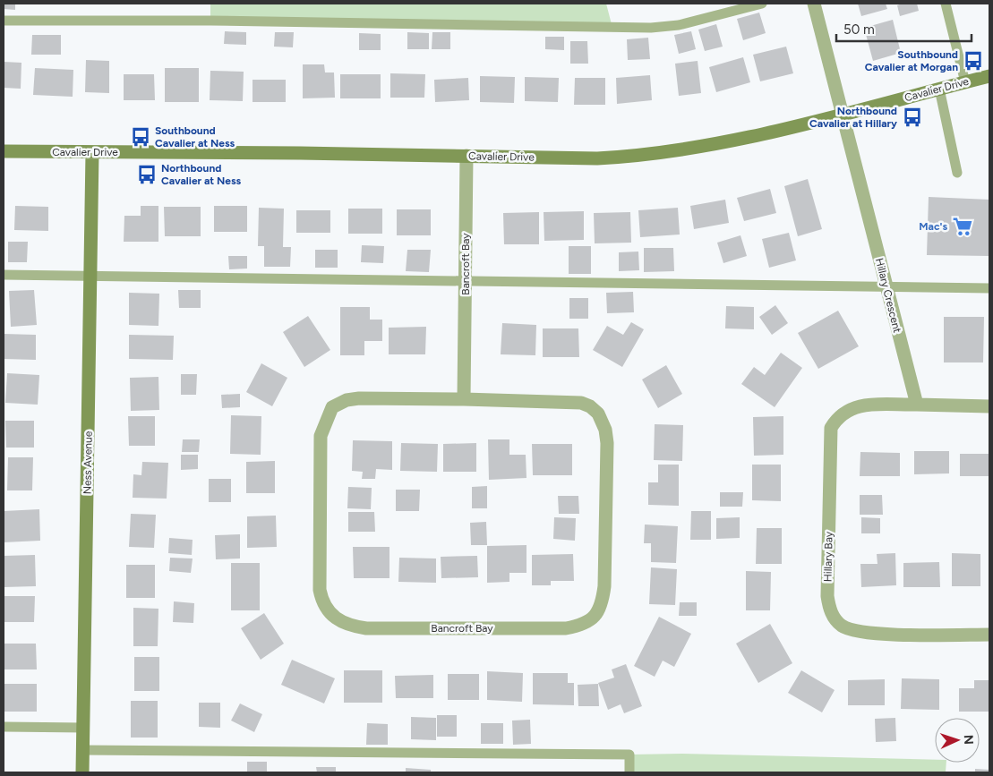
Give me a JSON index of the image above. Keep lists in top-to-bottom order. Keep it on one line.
{"streets":{"street":["Cavalier Drive","Bancroft Bay","Hillary Crescent","Ness Avenue","Hillary Bay"]},"crossings":[["Cavalier Drive","Bancroft Bay"],["Cavalier Drive","Hillary Crescent"],["Cavalier Drive","Ness Avenue"],["Hillary Crescent","Hillary Bay"]],"places":{"bus stop":["Southbound Cavalier at Morgan","Northbound Cavalier at Hillary","Southbound Cavalier at Ness","Northbound Cavalier at Ness"],"supermarket":["Mac's"]},"scale_bar":"50 m","north":"right"}
